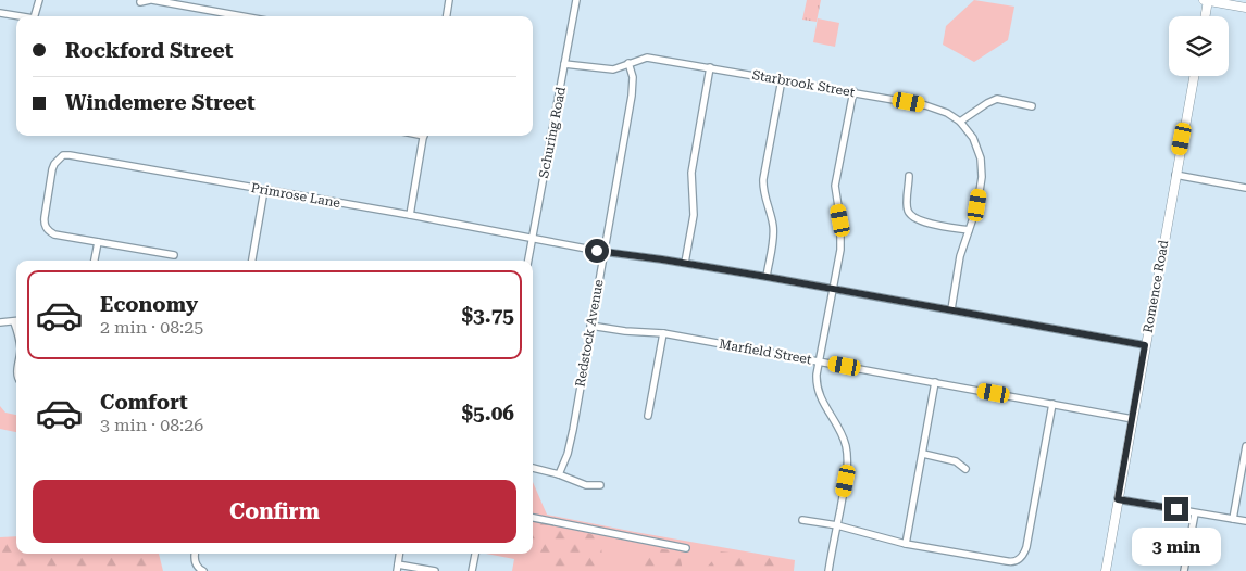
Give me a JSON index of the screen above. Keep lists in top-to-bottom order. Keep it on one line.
{"streets":{"street":["Starbrook Street","Schuring Road","Primrose Lane","Romence Road","Redstock Avenue","Marfield Street"]},"crossings":[["Starbrook Street","Schuring Road"],["Starbrook Street","Redstock Avenue"],["Schuring Road","Primrose Lane"],["Primrose Lane","Romence Road"],["Primrose Lane","Redstock Avenue"],["Romence Road","Marfield Street"],["Redstock Avenue","Marfield Street"]],"page":{"banner":["Rockford Street","Windemere Street"],"list":[{"name":"Economy","note":"2 min · 08:25","value":"$3.75"},{"name":"Comfort","note":"3 min · 08:26","value":"$5.06"}],"buttons":"Confirm","bubble":"3 min"}}
